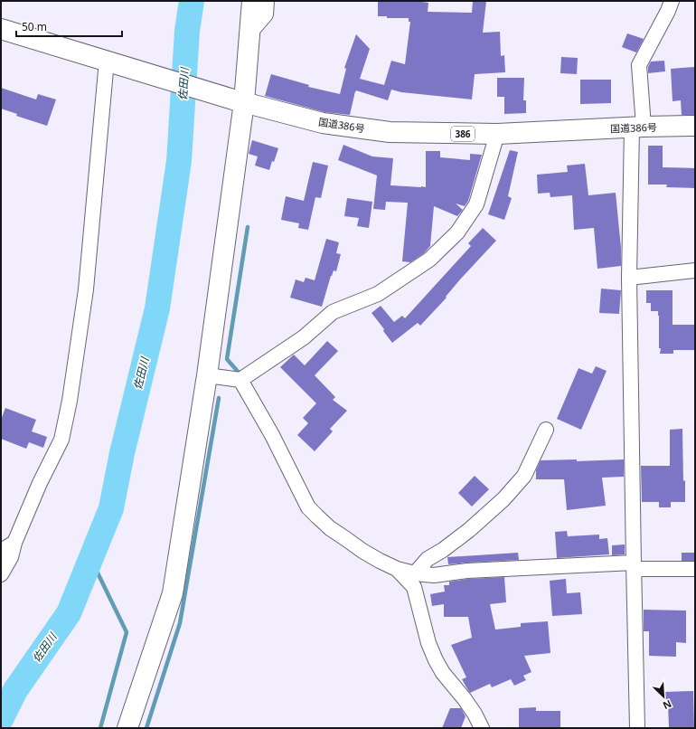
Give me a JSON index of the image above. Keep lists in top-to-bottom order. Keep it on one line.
{"streets":{"main road":["国道386号","386"]},"water":["佐田川"],"scale_bar":"50 m","north":"bottom right"}
